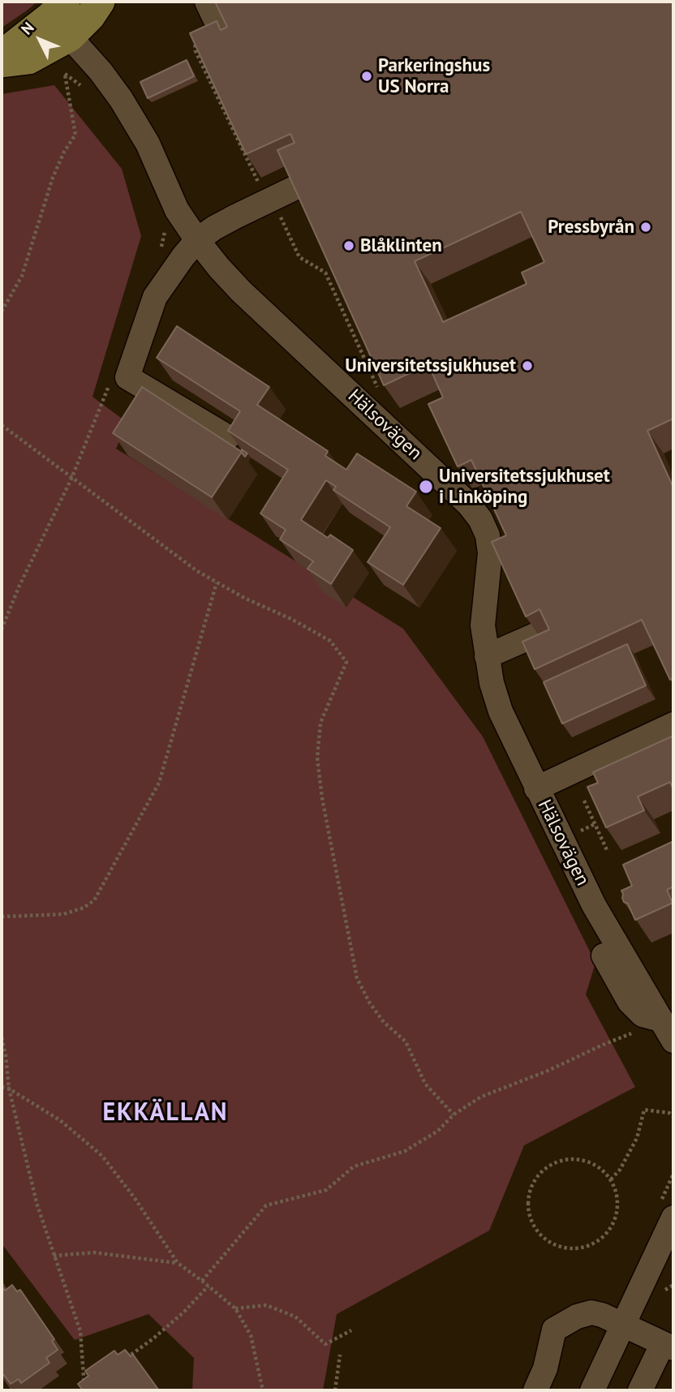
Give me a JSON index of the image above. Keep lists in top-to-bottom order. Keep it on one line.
{"streets":{"street":["Hälsovägen"]},"districts":["EKKÄLLAN"],"places":["Parkeringshus US Norra","Pressbyrån","Blåklinten","Universitetssjukhuset","Universitetssjukhuset i Linköping"],"north":"top left"}
